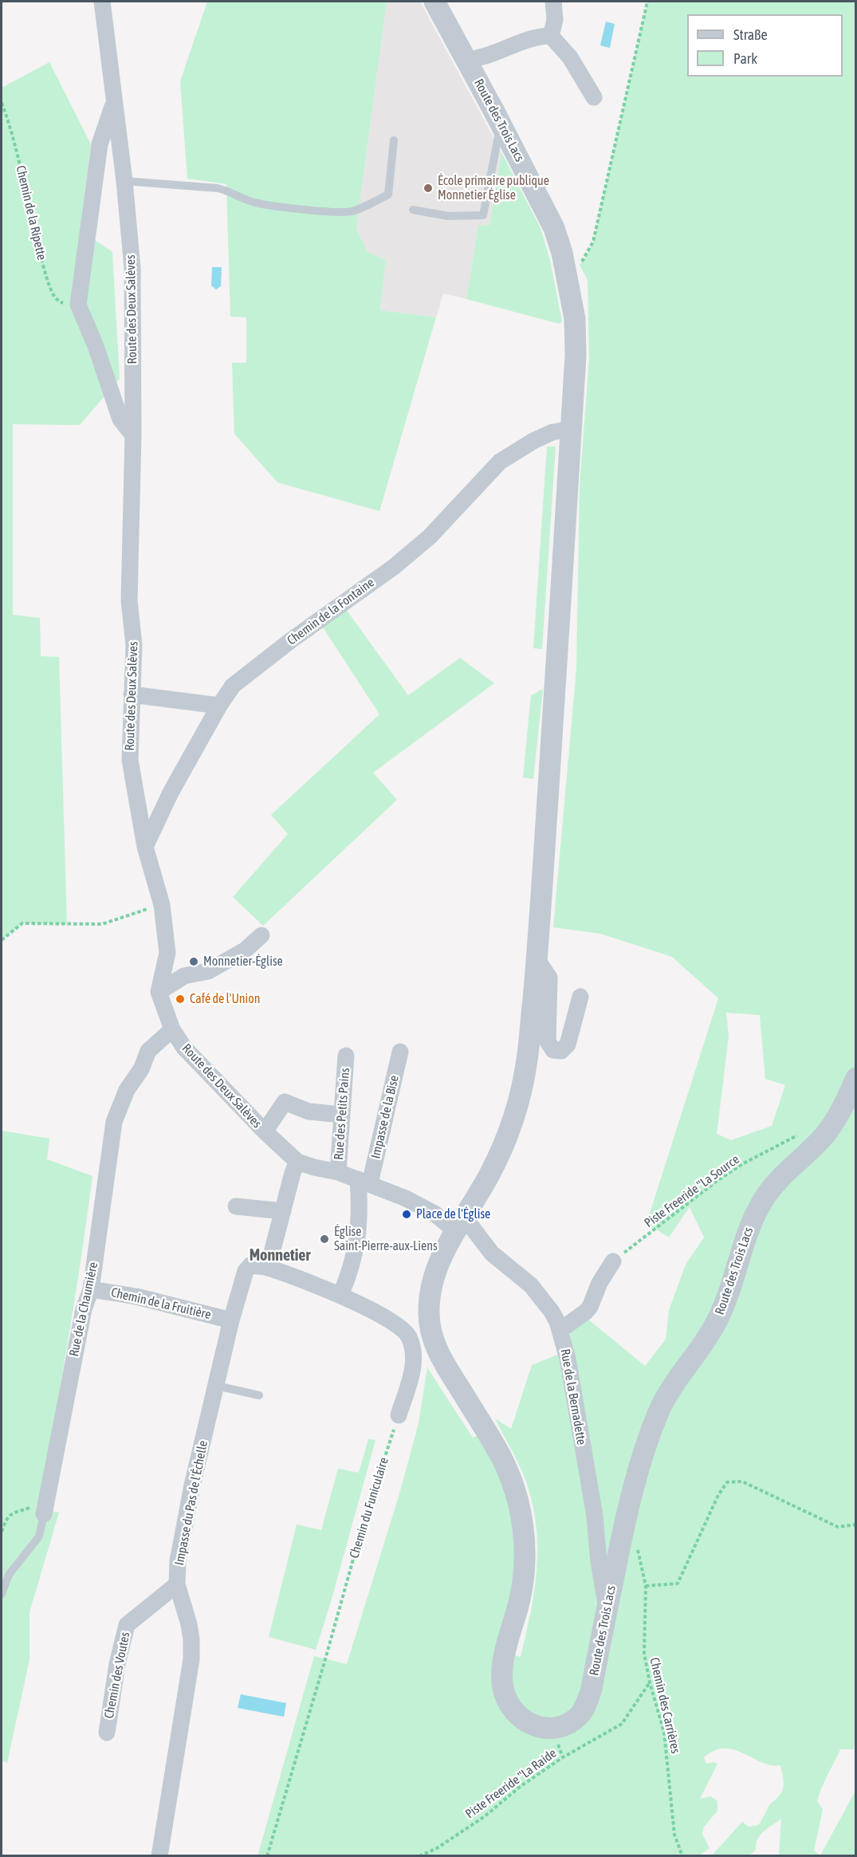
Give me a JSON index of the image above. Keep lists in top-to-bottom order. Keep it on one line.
{"streets":{"street":["Route des Trois Lacs","Route des Deux Salèves","Chemin de la Fontaine","Rue des Petits Pains","Impasse de la Bise","Chemin de la Fruitière","Rue de la Chaumière","Rue de la Bernadette","Impasse du Pas de l'Échelle","Chemin des Voutes"],"path":["Chemin de la Ripette","Piste Freeride \"La Source","Chemin du Funiculaire","Chemin des Carrières","Piste Freeride \"La Raide"]},"crossings":[["Route des Trois Lacs","Route des Deux Salèves"],["Route des Trois Lacs","Chemin de la Fontaine"],["Route des Trois Lacs","Rue de la Bernadette"],["Route des Deux Salèves","Chemin de la Fontaine"],["Route des Deux Salèves","Rue des Petits Pains"],["Route des Deux Salèves","Impasse de la Bise"],["Route des Deux Salèves","Rue de la Chaumière"],["Route des Deux Salèves","Rue de la Bernadette"],["Chemin de la Fruitière","Rue de la Chaumière"],["Chemin de la Fruitière","Impasse du Pas de l'Échelle"],["Impasse du Pas de l'Échelle","Chemin des Voutes"],["Chemin des Carrières","Piste Freeride \"La Raide"]],"districts":["Monnetier"],"places":["École primaire publique Monnetier Église","Monnetier-Église","Café de l'Union","Place de l'Église","Église Saint-Pierre-aux-Liens"],"legend":["Straße","Park"]}
